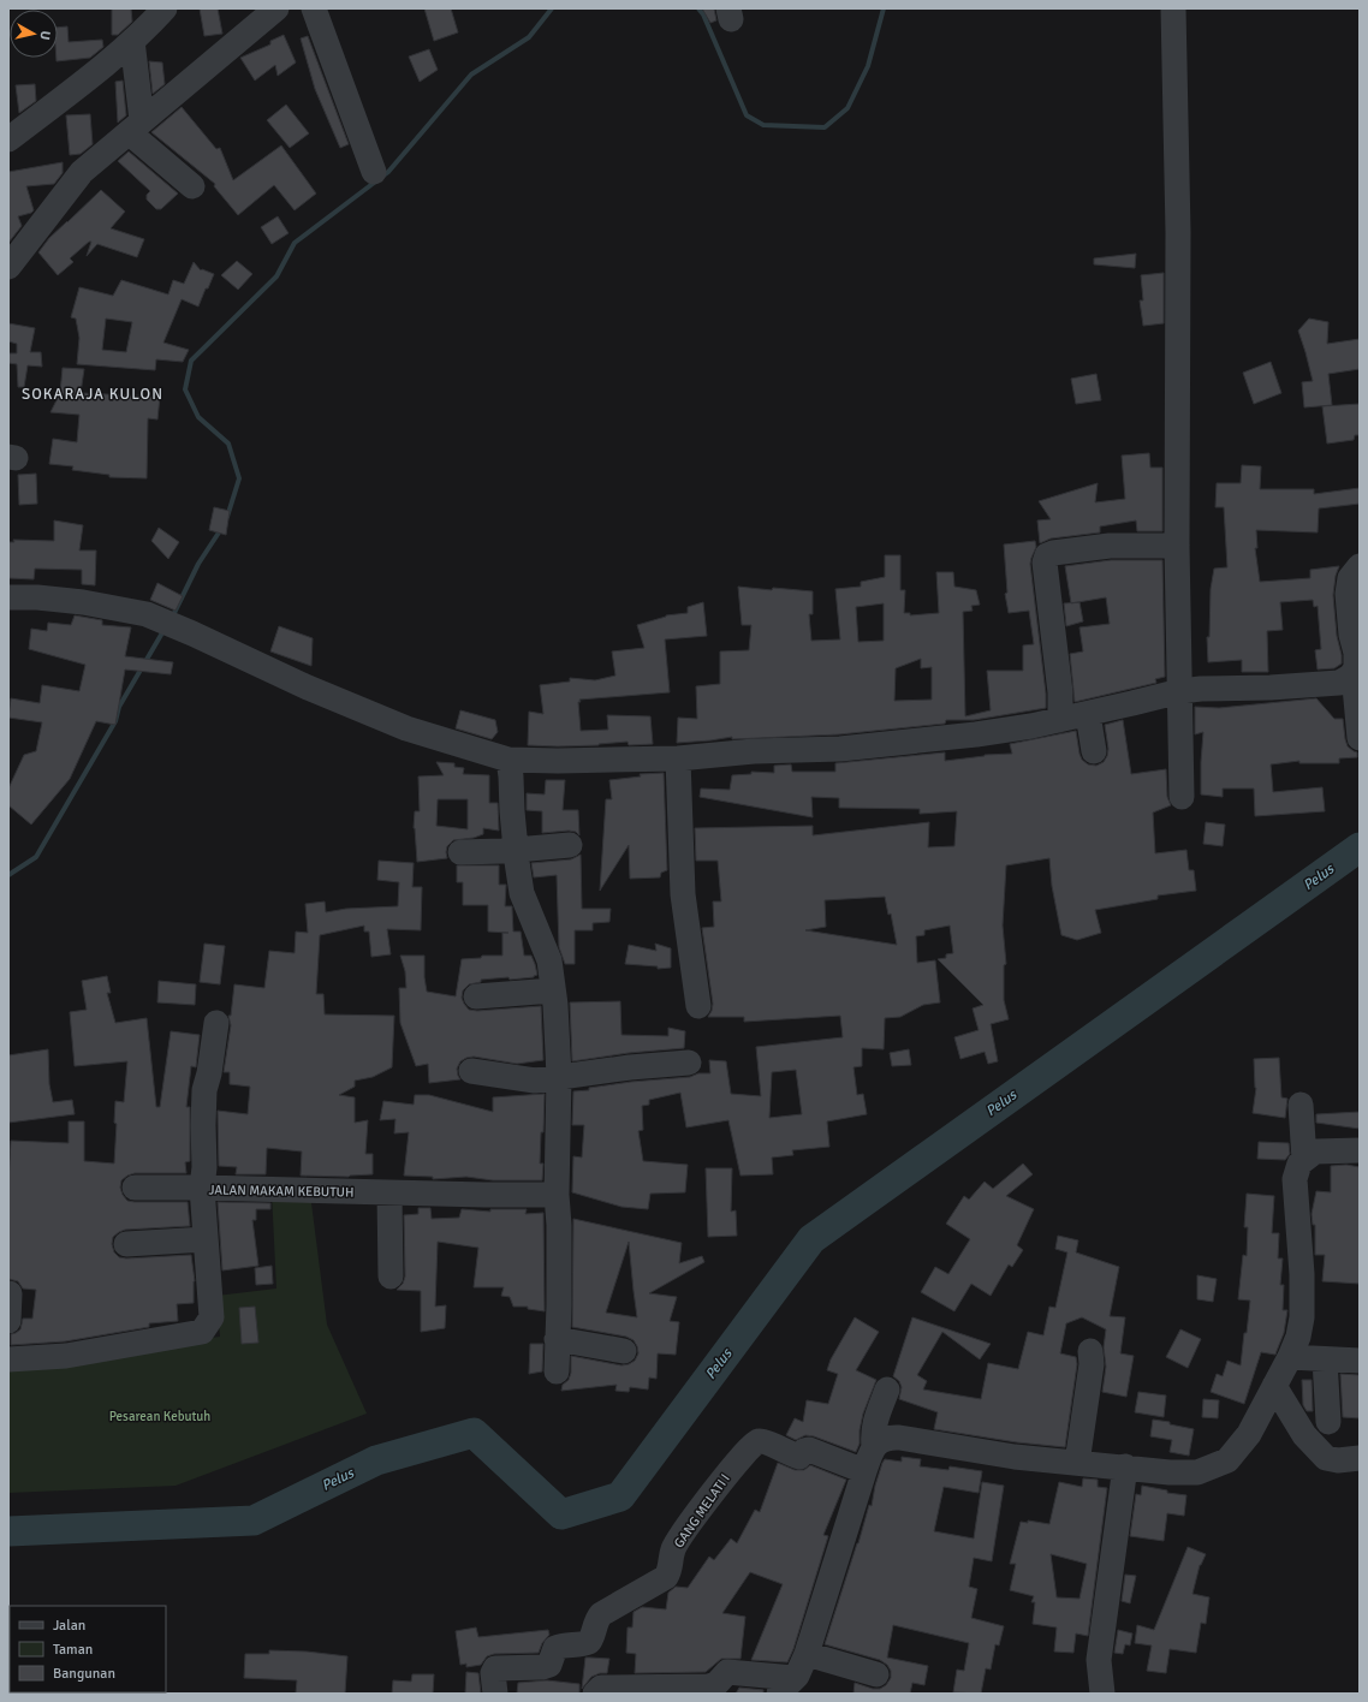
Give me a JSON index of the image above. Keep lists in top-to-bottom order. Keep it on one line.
{"streets":{"street":["JALAN MAKAM KEBUTUH","GANG MELATI I"]},"districts":["SOKARAJA KULON"],"water":["Pelus"],"parks":["Pesarean Kebutuh"],"legend":["Jalan","Taman","Bangunan"],"north":"right"}
